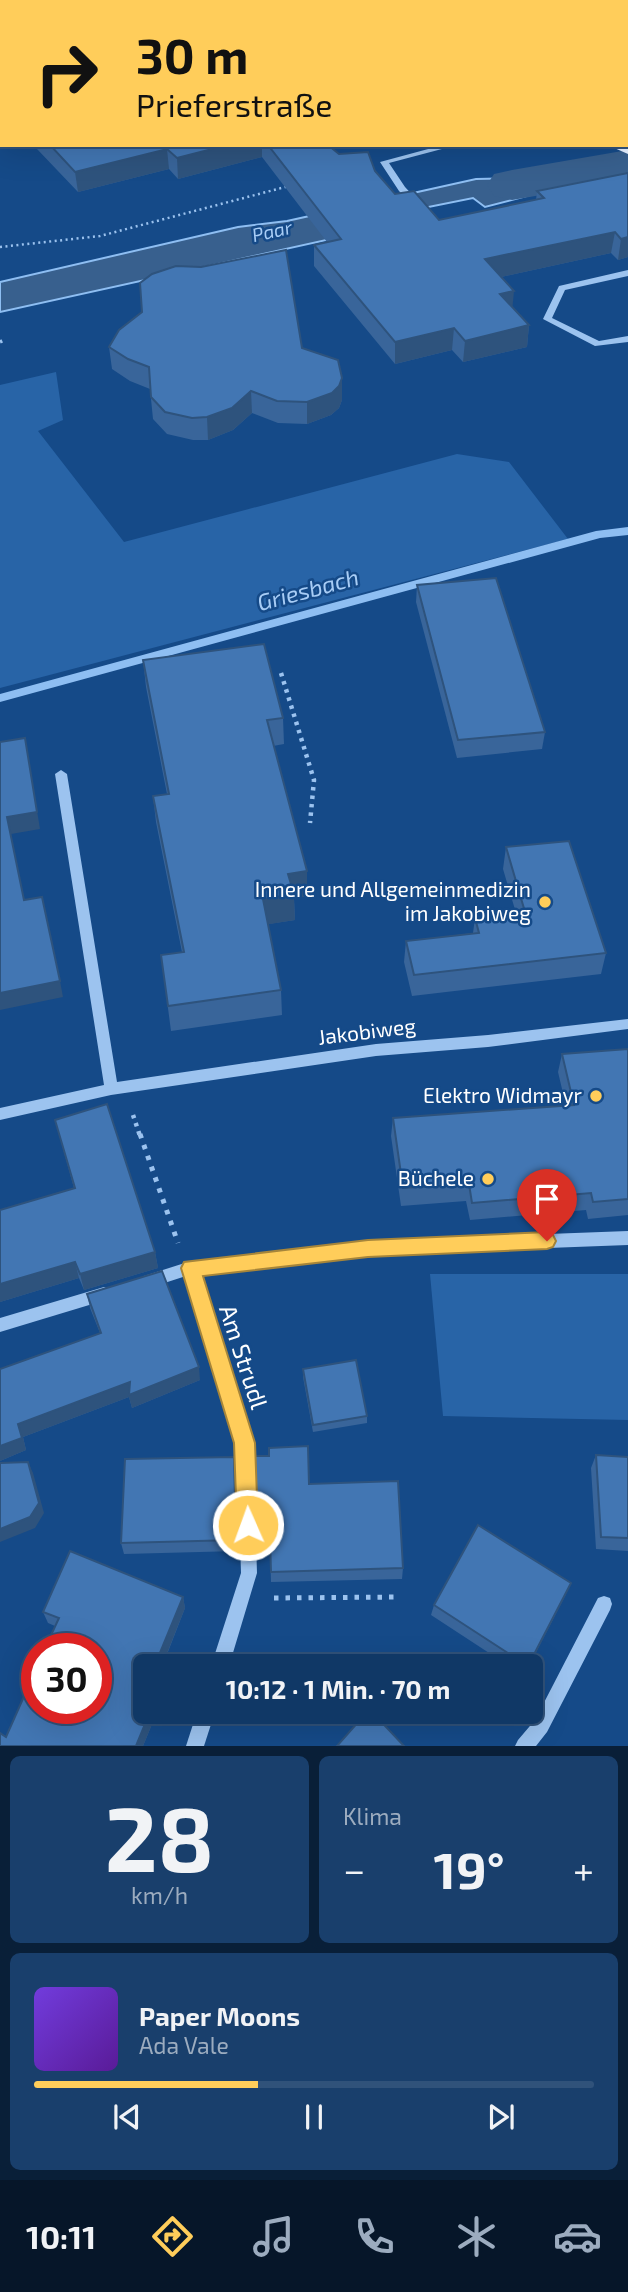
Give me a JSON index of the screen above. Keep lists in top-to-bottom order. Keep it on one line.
{"streets":{"street":["Jakobiweg","Am Strudl"]},"water":["Paar","Griesbach"],"places":["Innere und Allgemeinmedizin im Jakobiweg","Elektro Widmayr","Büchele"],"page":{"turn":["30 m","Prieferstraße"],"limit":"30","trip":"10:12 · 1 Min. · 70 m","tile":[["28","km/h"],"Klima"],"heat":["−","19°","+"],"song":["Paper Moons","Ada Vale"],"tabs":"10:11"}}
